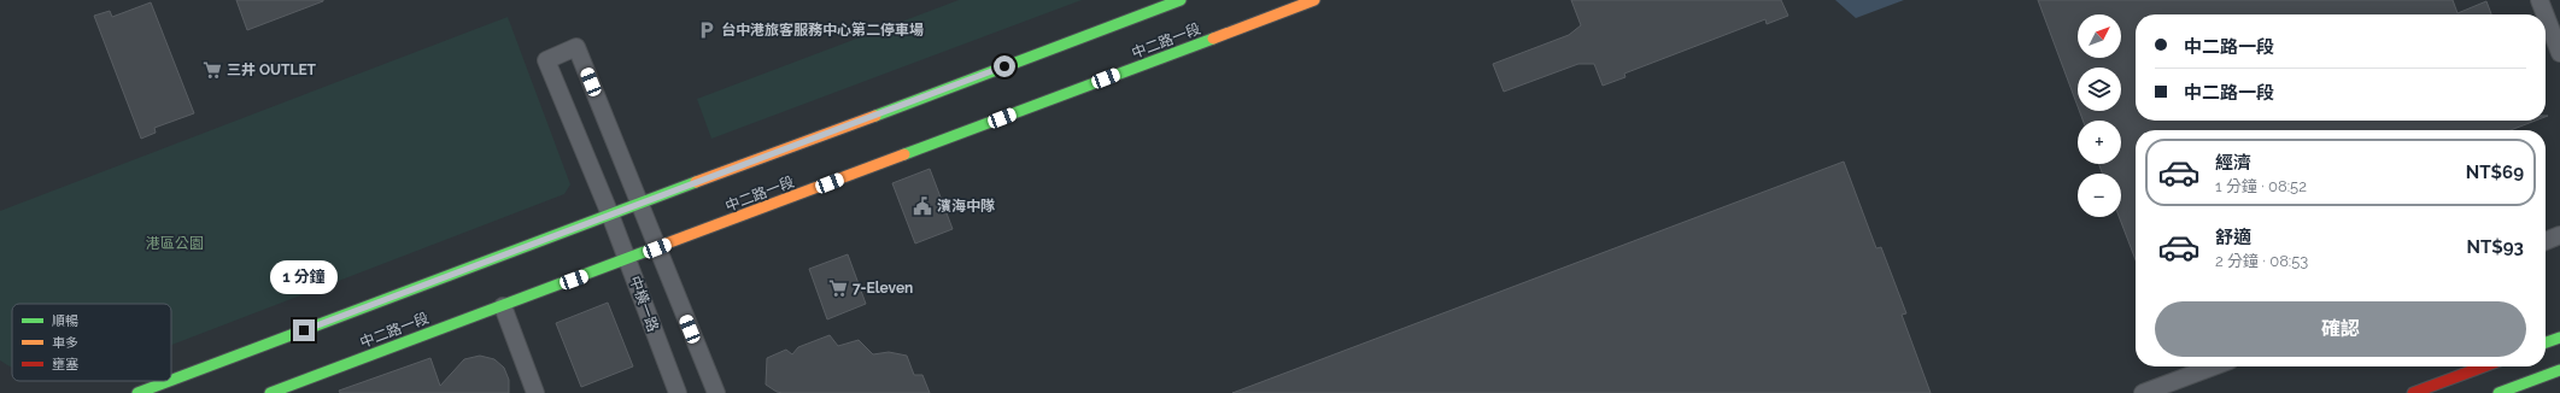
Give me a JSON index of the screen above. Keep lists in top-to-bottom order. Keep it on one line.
{"streets":{"street":["中二路一段","中橫一路"]},"crossings":[["中二路一段","中橫一路"]],"parks":["港區公園"],"places":{"parking":["台中港旅客服務中心第二停車場"],"supermarket":["三井 OUTLET","7-Eleven"],"public building":["濱海中隊"]},"legend":["順暢","車多","壅塞"],"north":"top right","page":{"map_buttons":["+","−"],"banner":["中二路一段","中二路一段"],"list":[{"name":"經濟","note":"1 分鐘 · 08:52","value":"NT$69"},{"name":"舒適","note":"2 分鐘 · 08:53","value":"NT$93"}],"bubble":"1 分鐘","buttons":"確認"}}
